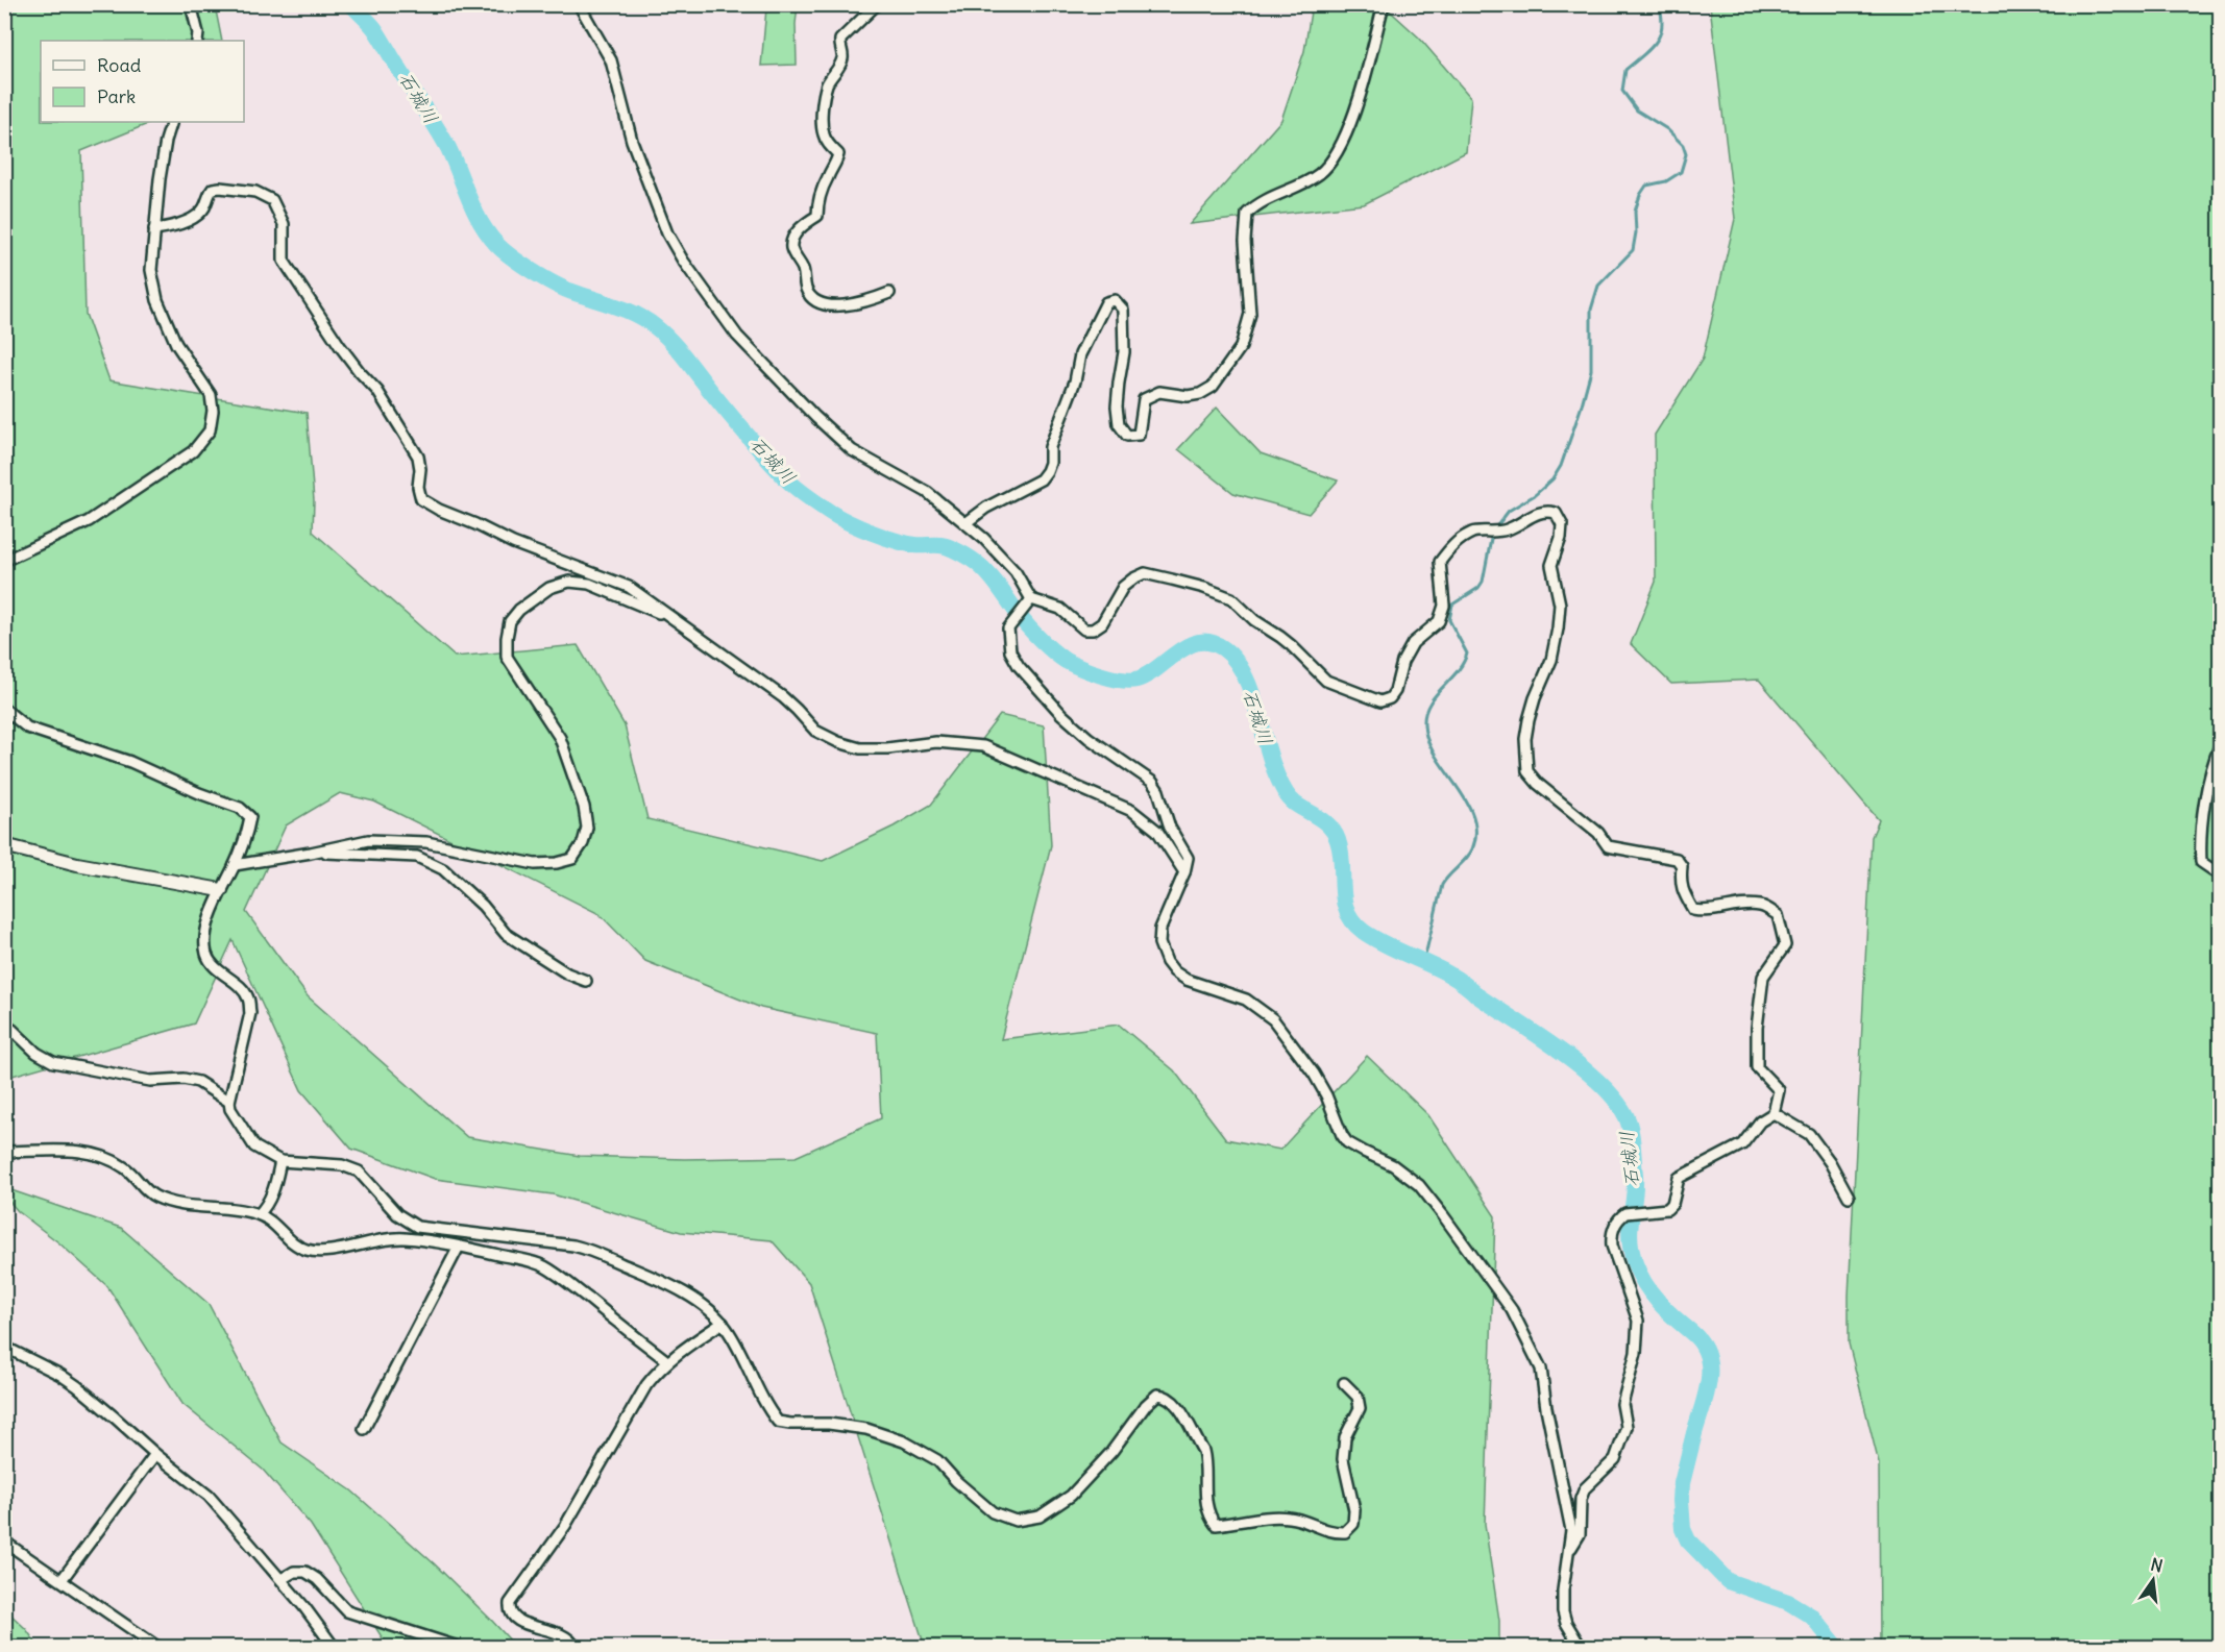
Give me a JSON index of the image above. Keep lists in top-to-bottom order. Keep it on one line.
{"water":["石城川"],"legend":["Road","Park"],"north":"top"}
